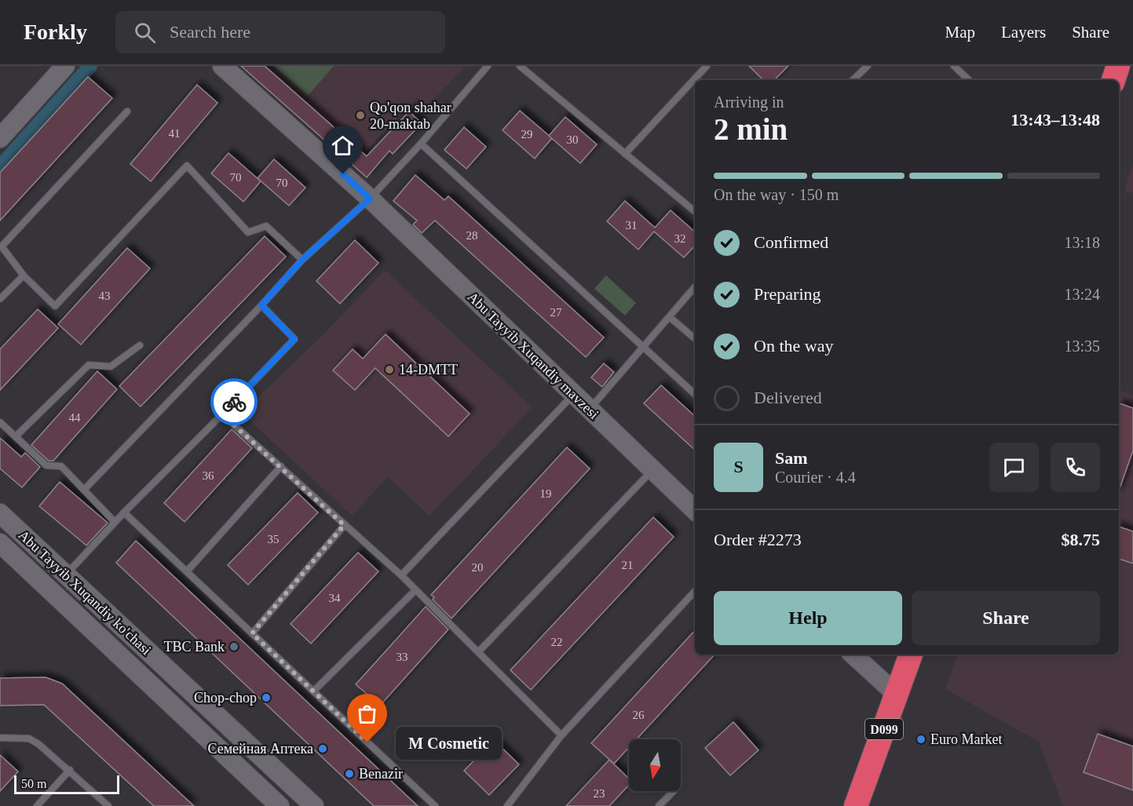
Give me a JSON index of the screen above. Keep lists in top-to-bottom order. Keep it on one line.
{"streets":{"highway":["D099"],"main road":["Abu Tayyib Xuqandiy mavzesi","Abu Tayyib Xuqandiy ko'chasi"]},"places":["Qo'qon shahar 20-maktab","14-DMTT","TBC Bank","Chop-chop","Euro Market","M Cosmetic","Семейная Аптека","Benazir"],"house_numbers":["41","29","30","70","70","31","28","32","43","27","44","36","19","35","21","20","34","22","33","26","23"],"scale_bar":"50 m","north":"bottom","page":{"header":"Forkly","search":"Search here","nav":["Map","Layers","Share"],"heading":["2 min","Arriving in","13:43–13:48"],"panel":["Sam","Courier · 4.4","Order #2273","$8.75"],"bar":"On the way · 150 m","list":[["Confirmed","13:18"],["Preparing","13:24"],["On the way","13:35"],"Delivered"],"round":"S","buttons":["Help","Share"],"bubble":"M Cosmetic","scale":"50 m"}}
